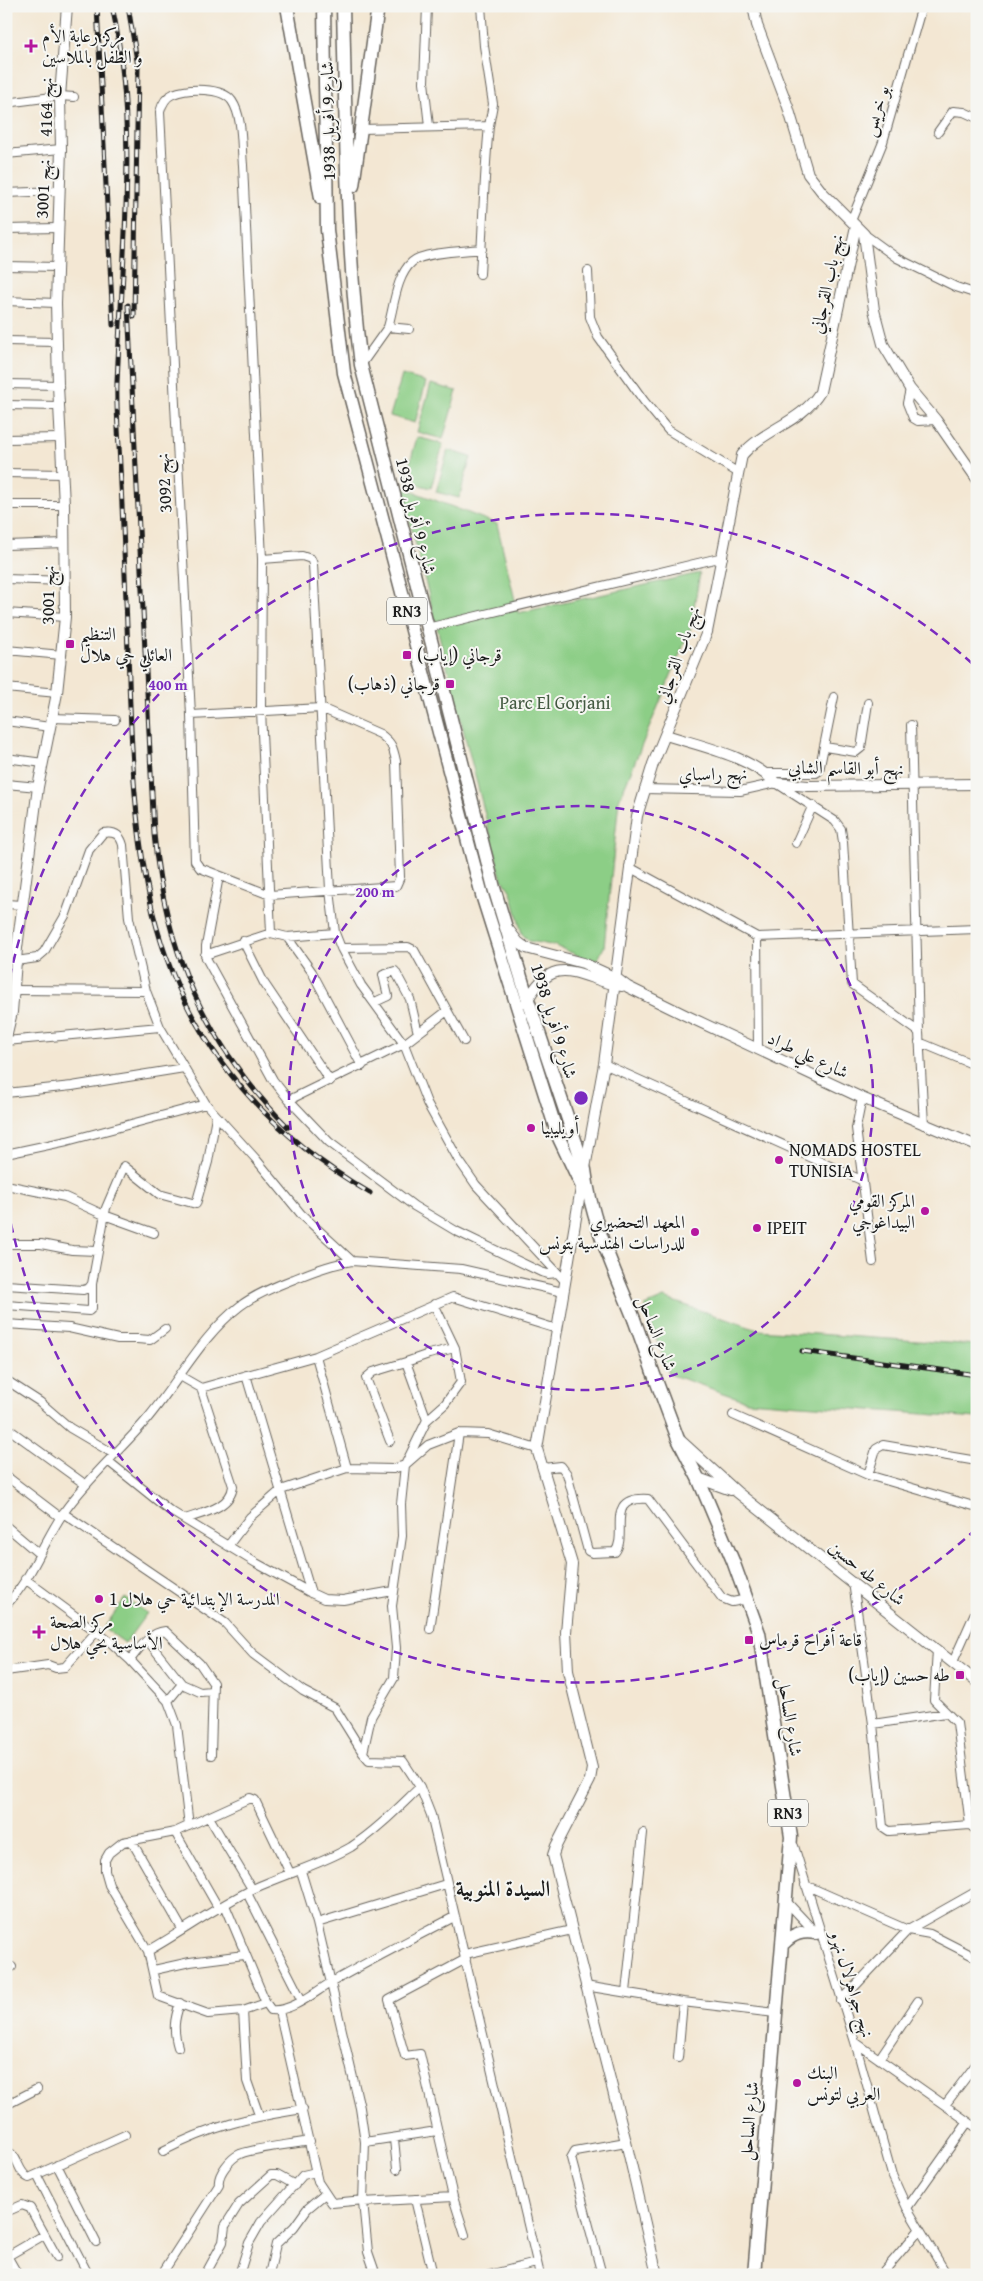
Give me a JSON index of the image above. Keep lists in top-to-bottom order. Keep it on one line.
{"streets":{"main road":["شارع 9 أفريل 1938","RN3","شارع الساحل"],"street":["نهج 4164","بو خريس","نهج 3001","نهج باب القرجاني","نهج 3092","نهج أبو القاسم الشابي","نهج راسباي","شارع علي طراد","شارع طه حسين","نهج جواهرلال نهرو"]},"crossings":[["نهج 4164","نهج 3001"],["بو خريس","نهج باب القرجاني"],["شارع 9 أفريل 1938","نهج باب القرجاني"],["شارع 9 أفريل 1938","شارع علي طراد"],["شارع 9 أفريل 1938","شارع الساحل"],["نهج باب القرجاني","نهج أبو القاسم الشابي"],["نهج باب القرجاني","نهج راسباي"],["نهج باب القرجاني","شارع علي طراد"],["نهج أبو القاسم الشابي","نهج راسباي"],["شارع الساحل","نهج جواهرلال نهرو"]],"districts":["السيدة المنوبية"],"parks":["Parc El Gorjani"],"places":{"health":["مركز رعاية الأم و الطفل بالملاسين","مركز الصحة الأساسية بحي هلال"],"transit":["التنظيم العائلي حي هلال","قرجاني (إياب)","قرجاني (ذهاب)","قاعة أفراح قرماس","طه حسين (إياب)"],"other":["أويليبيا","NOMADS HOSTEL TUNISIA","المركز القومي البيداغوجي","IPEIT","المعهد التحضيري للدراسات الهندسية بتونس","المدرسة الإبتدائية حي هلال 1","البنك العربي لتونس"]},"rings":["400 m","200 m"]}
